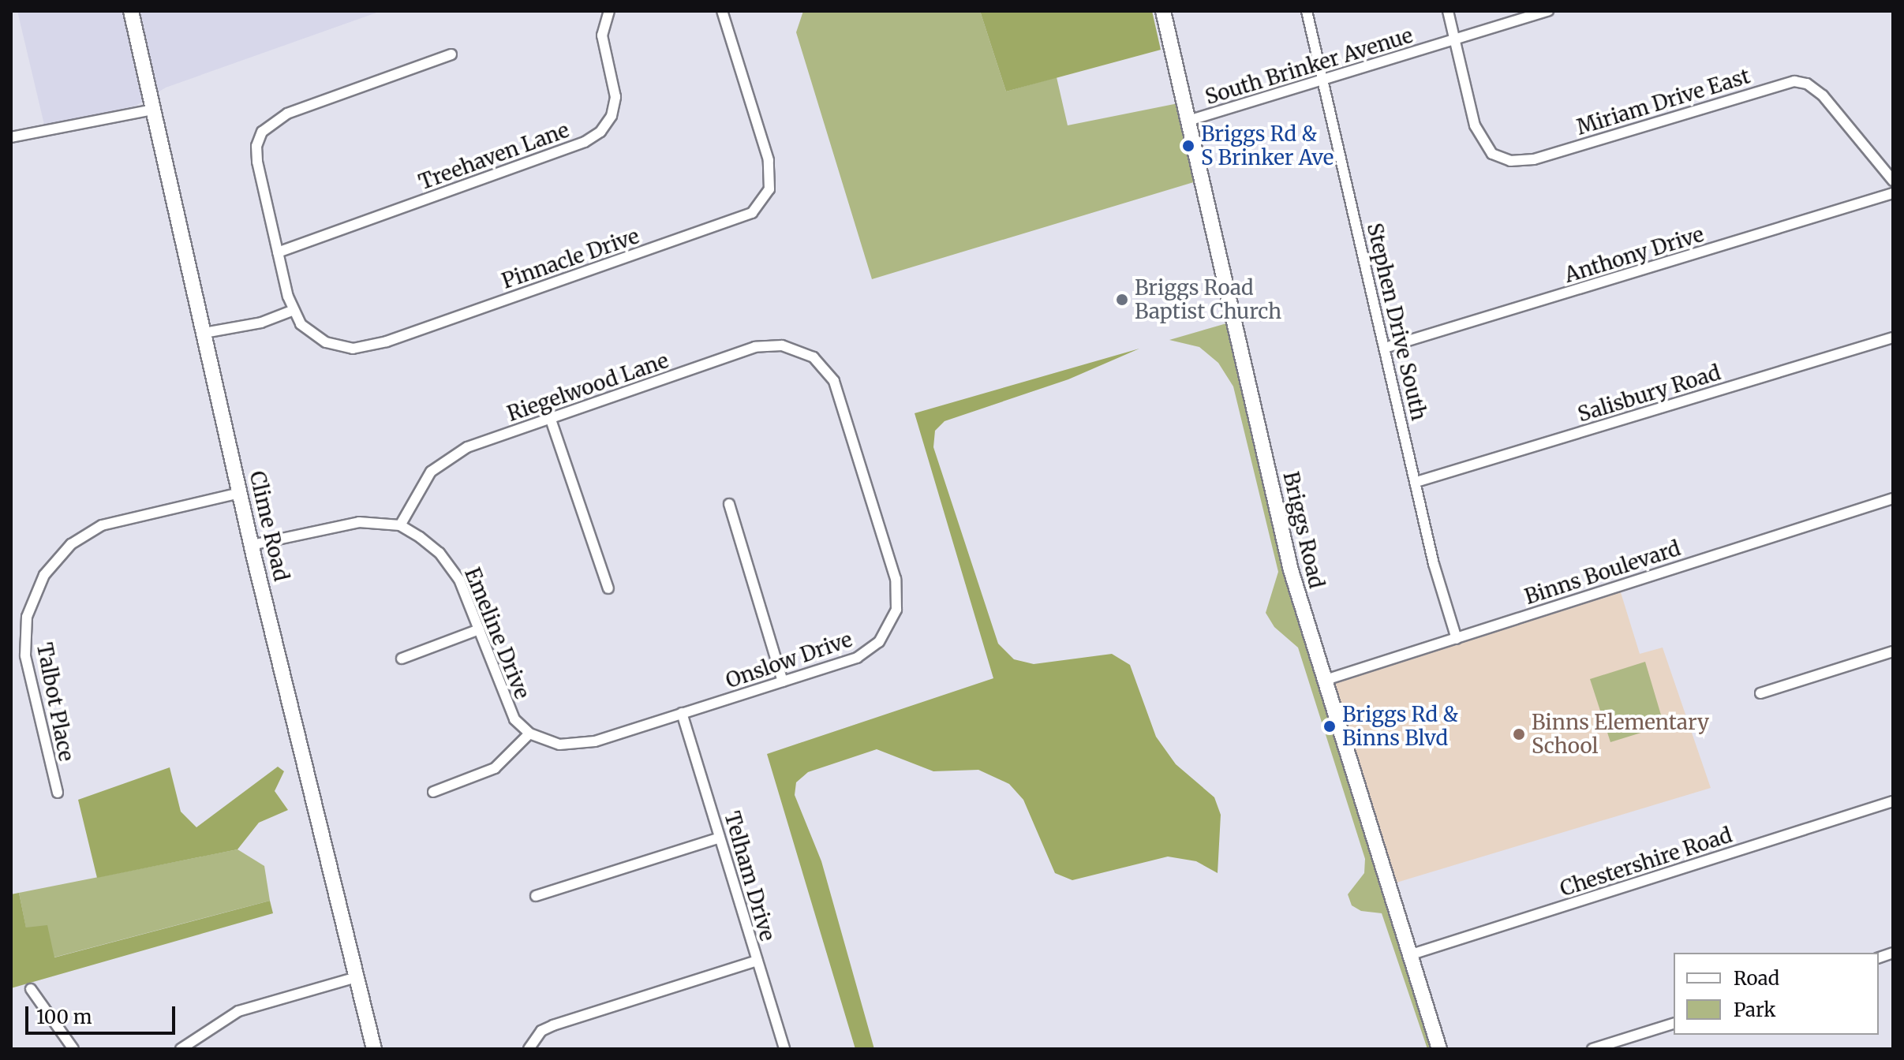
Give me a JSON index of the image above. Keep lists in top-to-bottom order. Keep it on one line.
{"streets":{"street":["South Brinker Avenue","Miriam Drive East","Treehaven Lane","Anthony Drive","Pinnacle Drive","Stephen Drive South","Riegelwood Lane","Salisbury Road","Clime Road","Briggs Road","Binns Boulevard","Emeline Drive","Onslow Drive","Talbot Place","Chestershire Road","Telham Drive"]},"crossings":[["South Brinker Avenue","Miriam Drive East"],["South Brinker Avenue","Stephen Drive South"],["South Brinker Avenue","Briggs Road"],["Anthony Drive","Stephen Drive South"],["Stephen Drive South","Salisbury Road"],["Stephen Drive South","Binns Boulevard"],["Riegelwood Lane","Emeline Drive"],["Riegelwood Lane","Onslow Drive"],["Clime Road","Talbot Place"],["Briggs Road","Binns Boulevard"],["Briggs Road","Chestershire Road"],["Emeline Drive","Onslow Drive"],["Onslow Drive","Telham Drive"]],"places":["Briggs Rd & S Brinker Ave","Briggs Road Baptist Church","Briggs Rd & Binns Blvd","Binns Elementary School"],"legend":["Road","Park"],"scale_bar":"100 m"}
